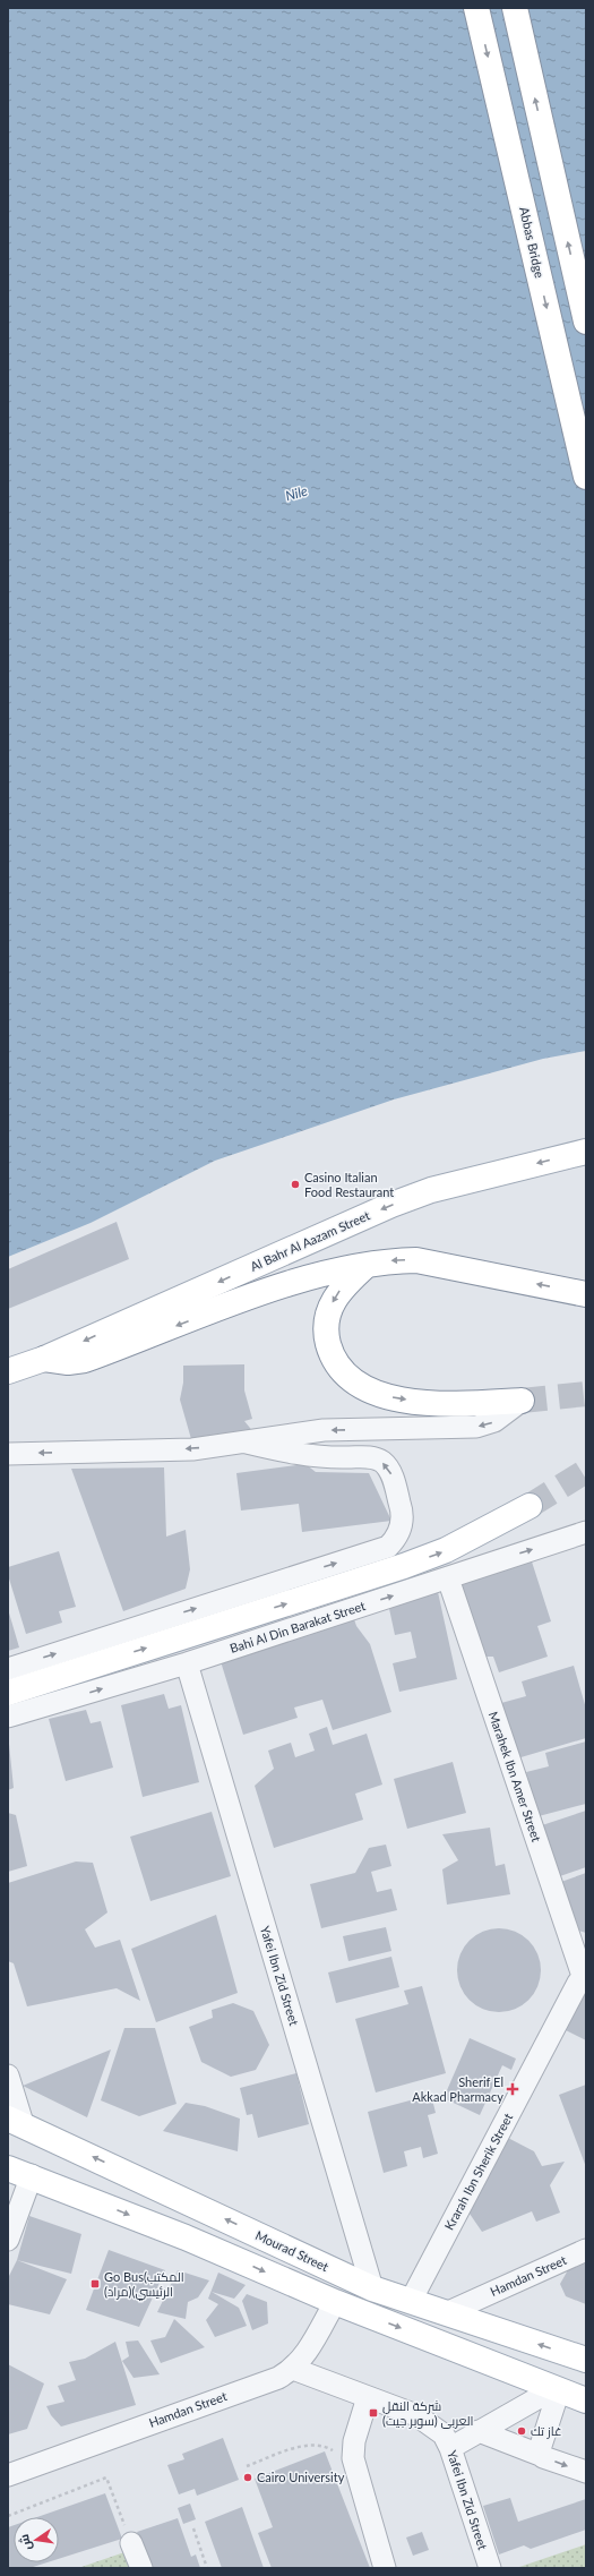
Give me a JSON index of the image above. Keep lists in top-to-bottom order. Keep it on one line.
{"streets":{"main road":["Abbas Bridge","Al Bahr Al Aazam Street","Bahi Al Din Barakat Street","Mourad Street"],"street":["Marahek Ibn Amer Street","Yafei Ibn Zid Street","Krarah Ibn Sherik Street","Hamdan Street"]},"crossings":[["Bahi Al Din Barakat Street","Marahek Ibn Amer Street"],["Bahi Al Din Barakat Street","Yafei Ibn Zid Street"],["Marahek Ibn Amer Street","Krarah Ibn Sherik Street"],["Yafei Ibn Zid Street","Mourad Street"],["Yafei Ibn Zid Street","Hamdan Street"],["Krarah Ibn Sherik Street","Mourad Street"],["Mourad Street","Hamdan Street"]],"one_way":["Bahi Al Din Barakat Street"],"water":["Nile"],"places":{"other":["Casino Italian Food Restaurant","غاز تك","Cairo University"],"health":["Sherif El Akkad Pharmacy"],"transit":["Go Bus(المكتب الرئيسي)(مراد)","شركة النقل العربى (سوبر جيت)"]},"north":"left"}
